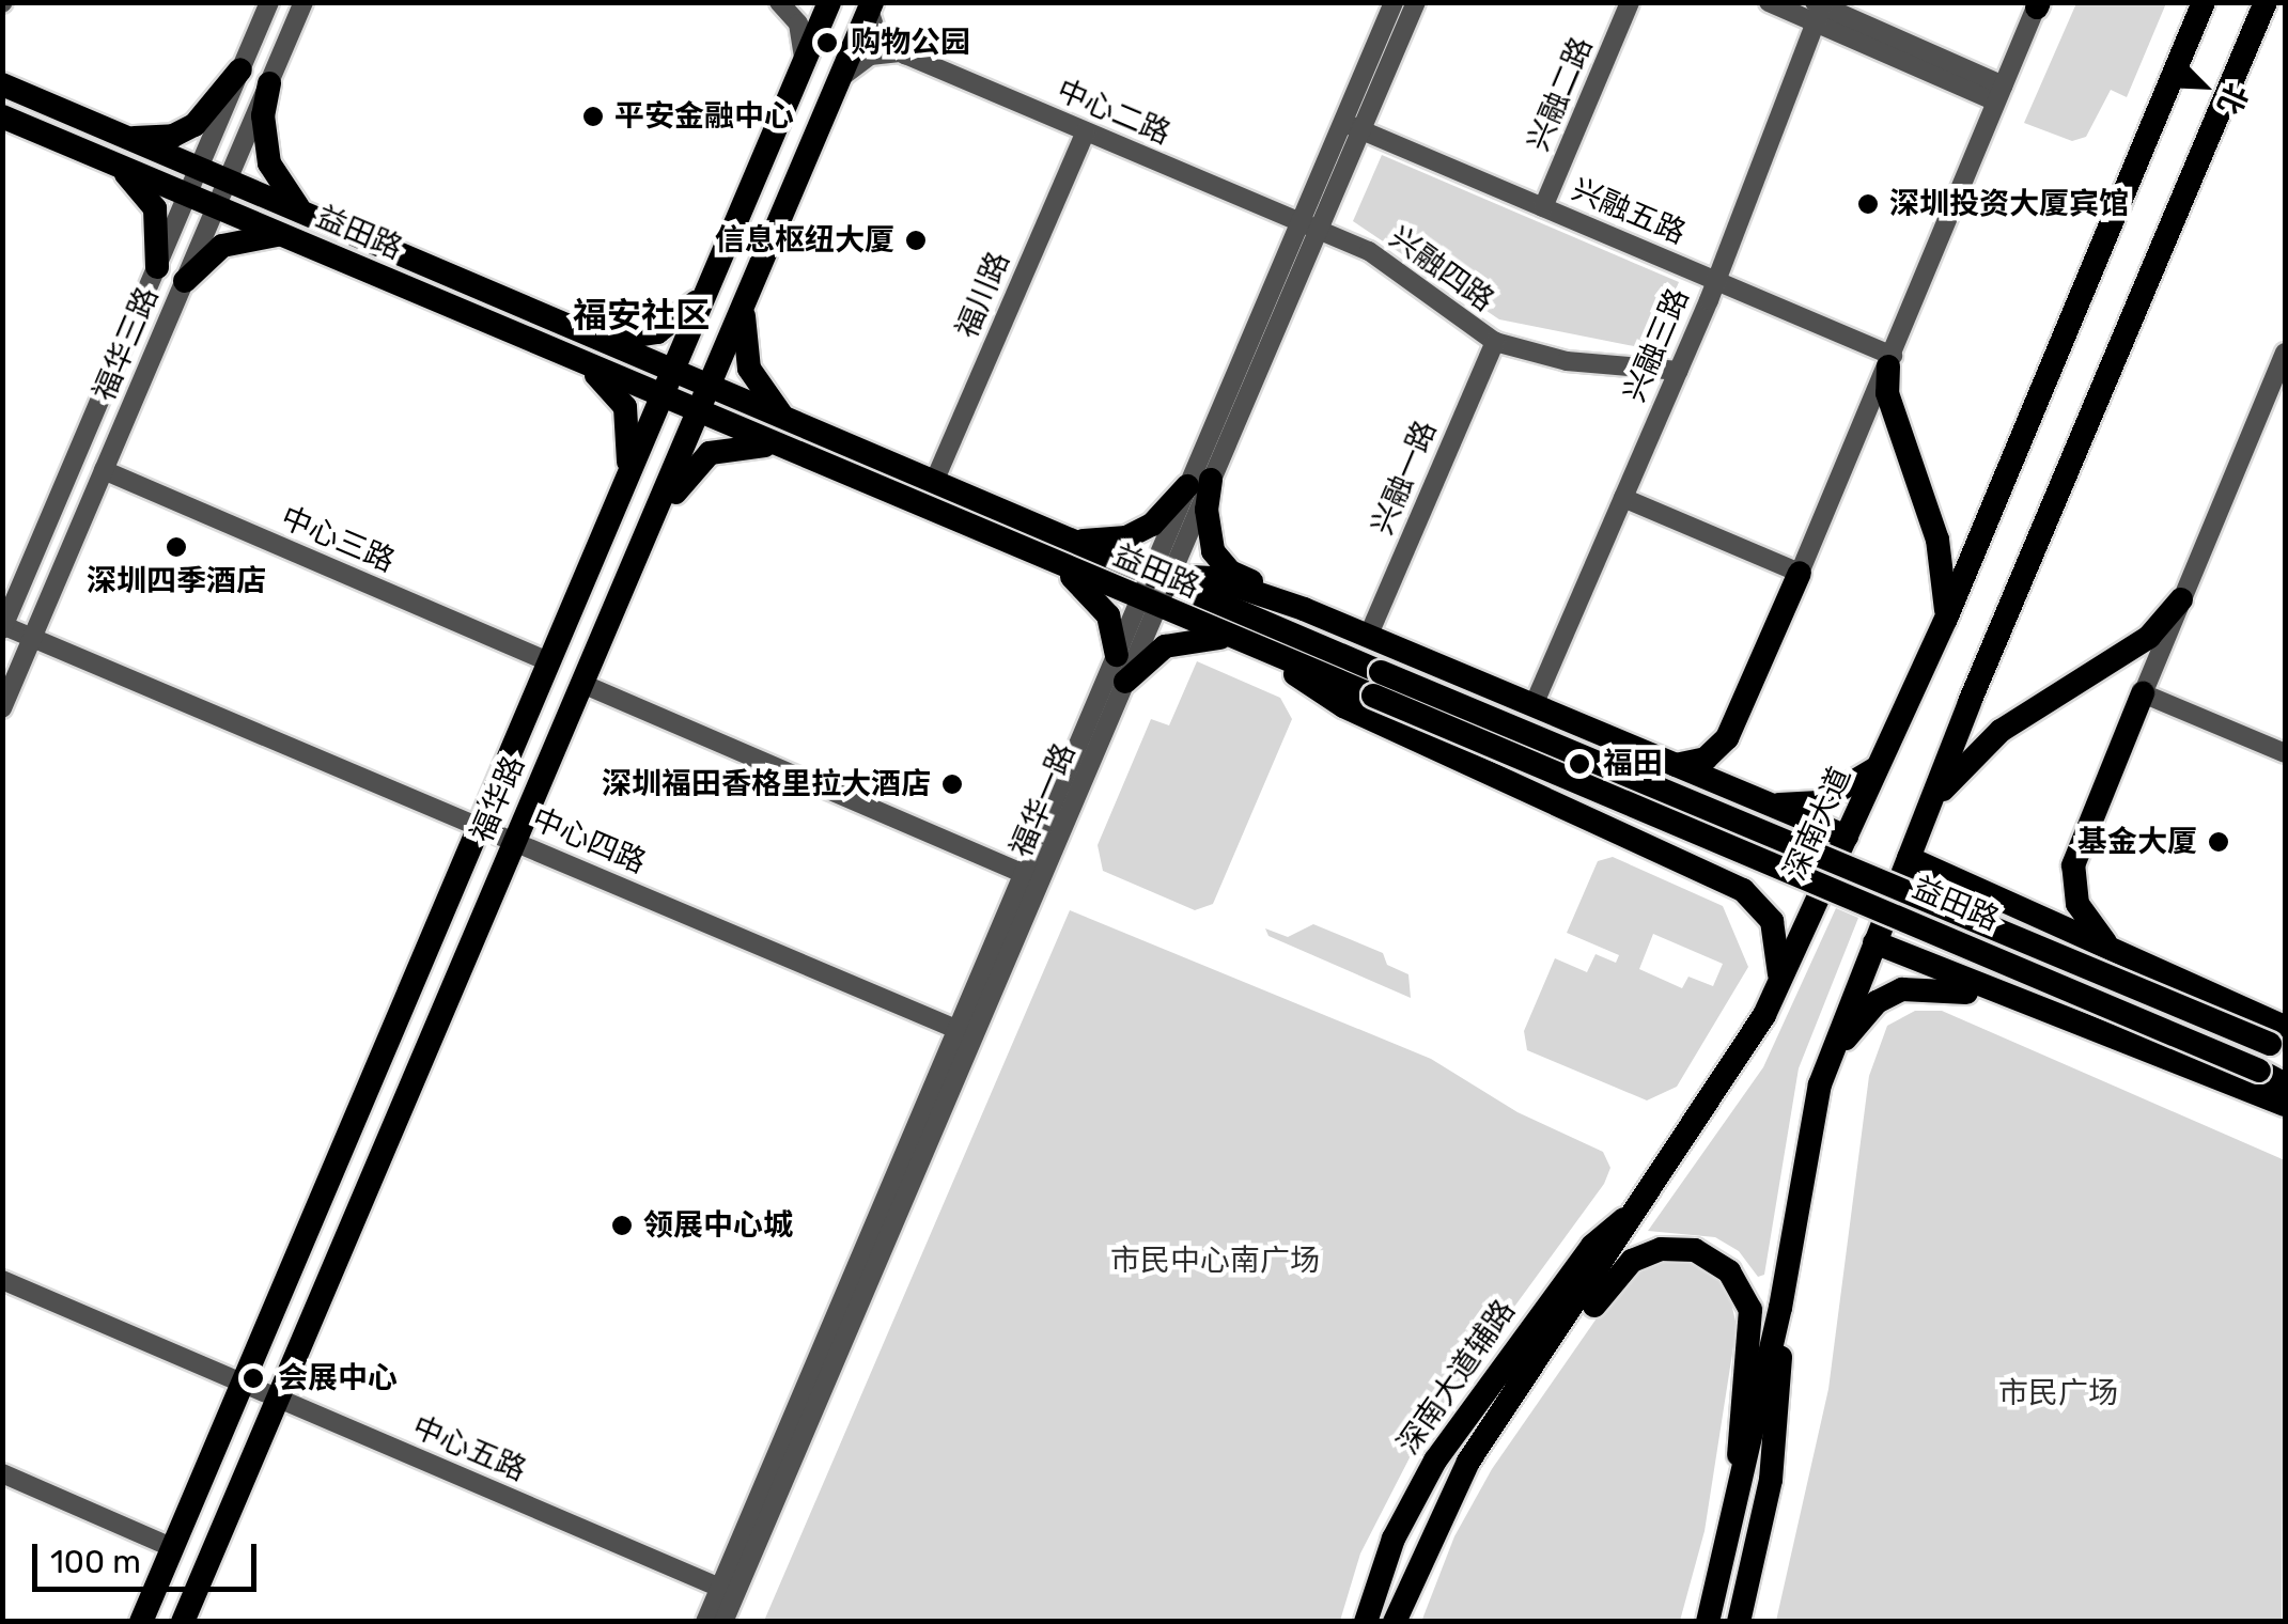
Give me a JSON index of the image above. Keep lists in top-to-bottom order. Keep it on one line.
{"streets":{"main road":["益田路","福华路","深南大道","深南大道辅路"],"street":["兴融二路","中心二路","兴融五路","兴融四路","福川路","福华三路","兴融三路","兴融一路","中心三路","福华一路","中心四路","中心五路"]},"crossings":[["兴融二路","兴融五路"],["中心二路","兴融四路"],["中心二路","福川路"],["中心二路","福华路"],["中心二路","福华一路"],["兴融五路","兴融三路"],["兴融五路","福华一路"],["益田路","福川路"],["益田路","福华三路"],["益田路","福华路"],["益田路","福华一路"],["兴融四路","兴融三路"],["兴融四路","兴融一路"],["兴融四路","福华一路"],["福华三路","中心三路"],["福华三路","中心四路"],["中心三路","福华路"],["福华路","中心四路"],["福华路","中心五路"],["福华一路","中心四路"],["福华一路","中心五路"],["深南大道","深南大道辅路"]],"districts":["福安社区"],"parks":["市民中心南广场","市民广场"],"places":["购物公园","平安金融中心","深圳投资大厦宾馆","信息枢纽大厦","深圳四季酒店","福田","深圳福田香格里拉大酒店","基金大厦","领展中心城","会展中心"],"scale_bar":"100 m","north":"bottom right"}
